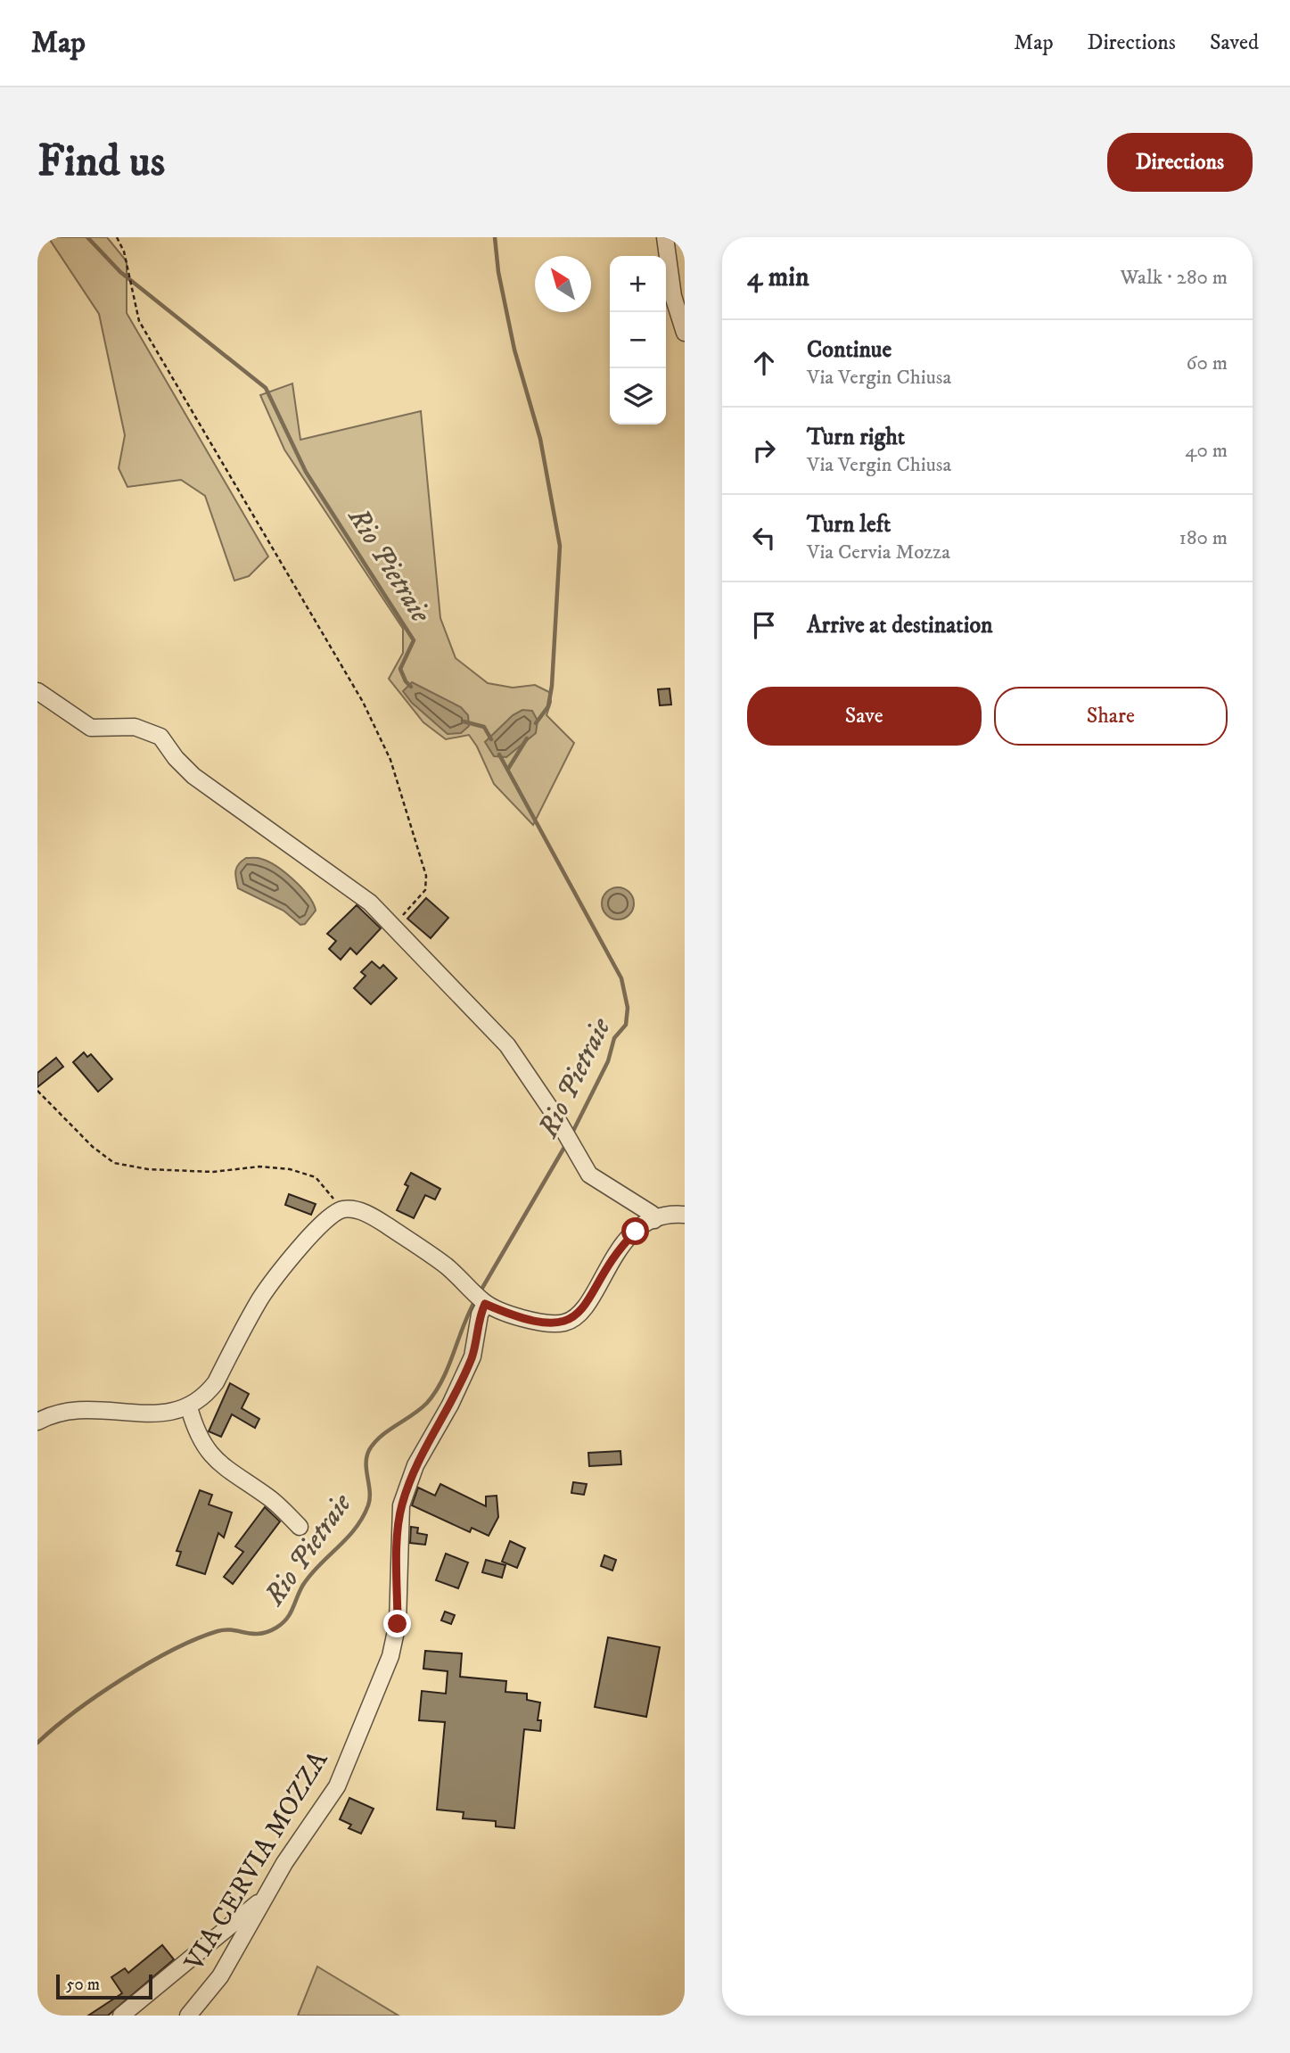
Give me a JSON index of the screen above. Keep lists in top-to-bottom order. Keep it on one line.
{"streets":{"street":["VIA CERVIA MOZZA"]},"water":["Rio Pietraie"],"scale_bar":"50 m","north":"top left","page":{"header":"Map","nav":["Map","Directions","Saved"],"buttons":["Directions",["Save","Share"]],"title":"Find us","heading":["4 min","Walk · 280 m"],"map_buttons":["+","−"],"list":[["Continue","Via Vergin Chiusa","60 m"],["Turn right","Via Vergin Chiusa","40 m"],["Turn left","Via Cervia Mozza","180 m"],"Arrive at destination"],"scale":"50 m"}}
